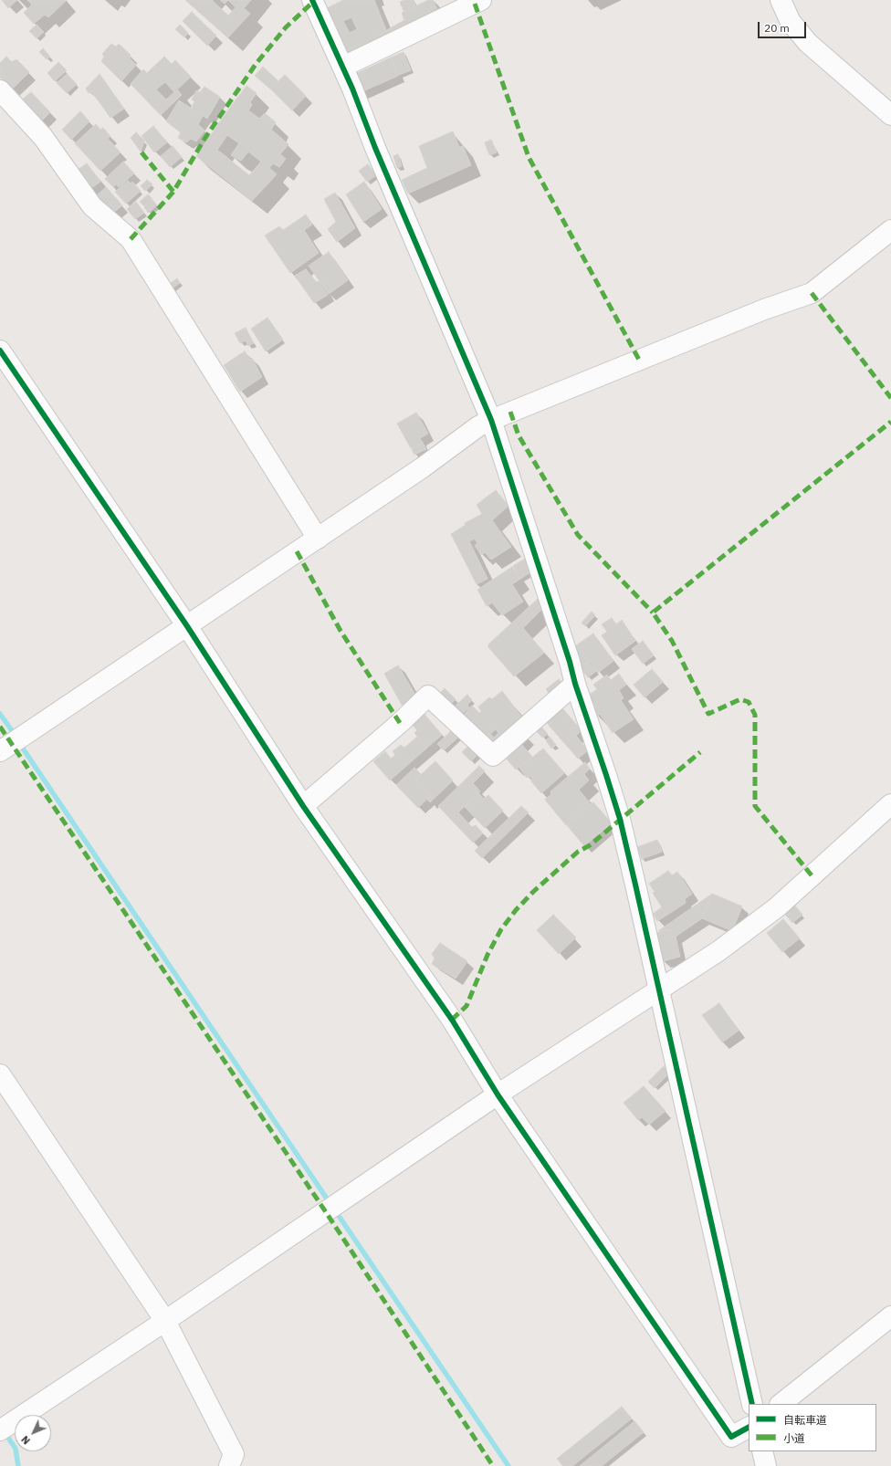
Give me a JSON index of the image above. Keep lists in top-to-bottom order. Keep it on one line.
{"legend":["自転車道","小道"],"scale_bar":"20 m","north":"bottom left"}
